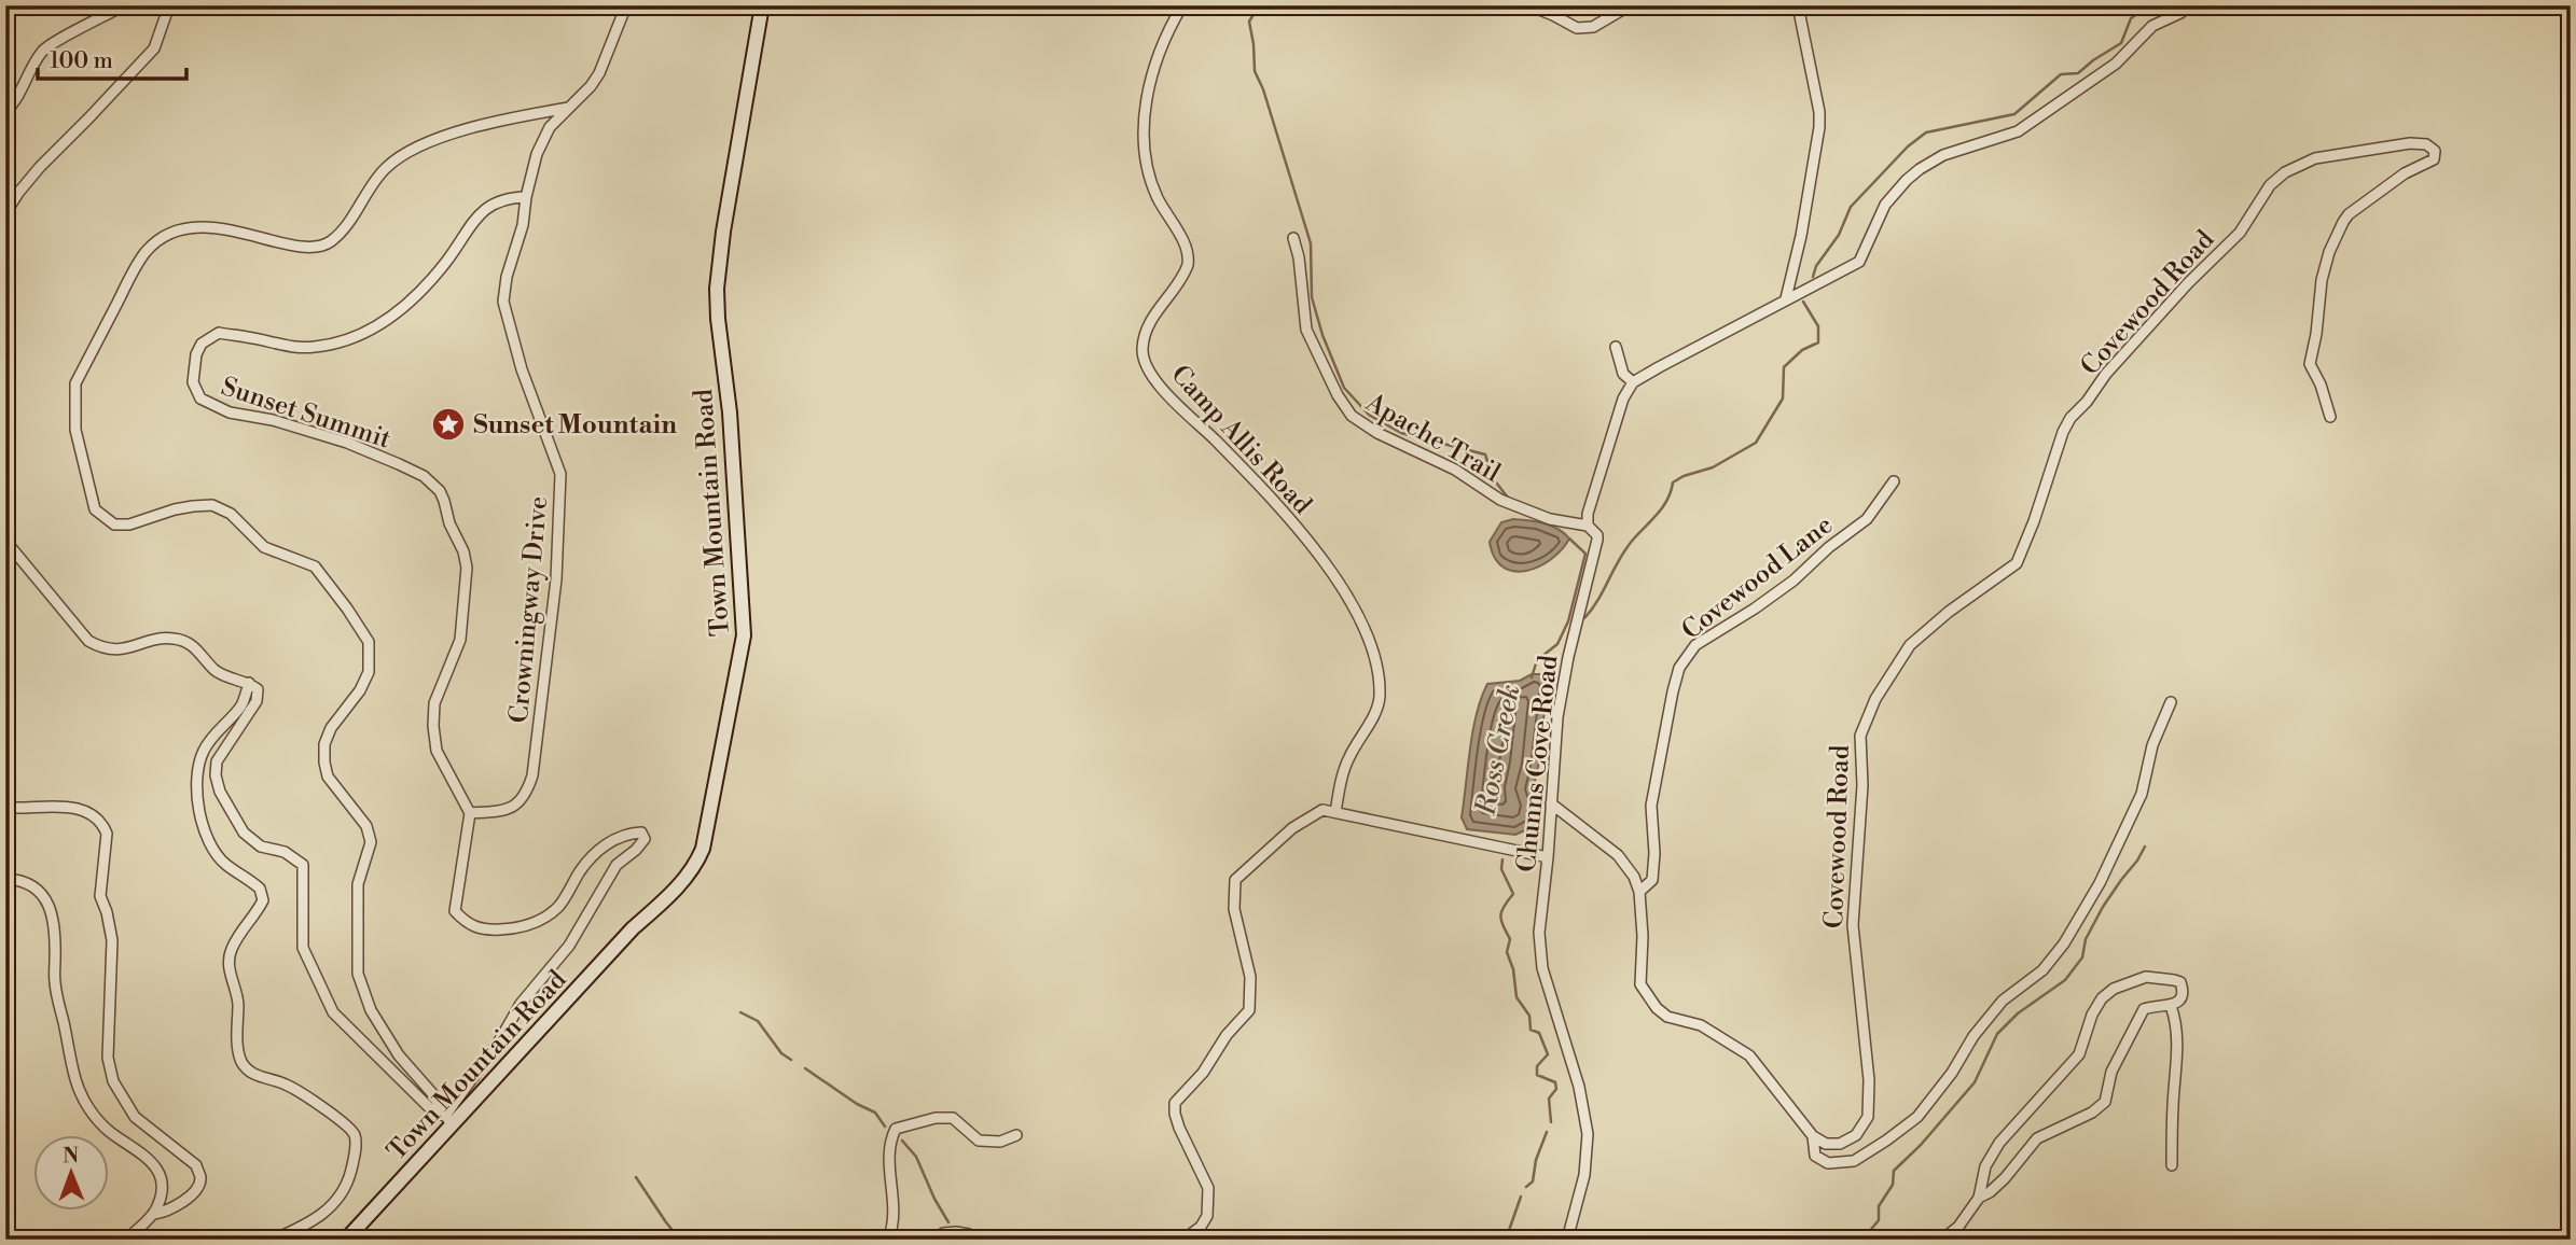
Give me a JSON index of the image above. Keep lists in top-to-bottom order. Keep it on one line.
{"streets":{"main road":["Town Mountain Road"],"street":["Covewood Road","Sunset Summit","Apache Trail","Camp Allis Road","Covewood Lane","Crowningway Drive","Chunns Cove Road"]},"crossings":[["Sunset Summit","Crowningway Drive"],["Apache Trail","Chunns Cove Road"]],"water":["Ross Creek"],"places":{"place":["Sunset Mountain"]},"scale_bar":"100 m","north":"top"}
